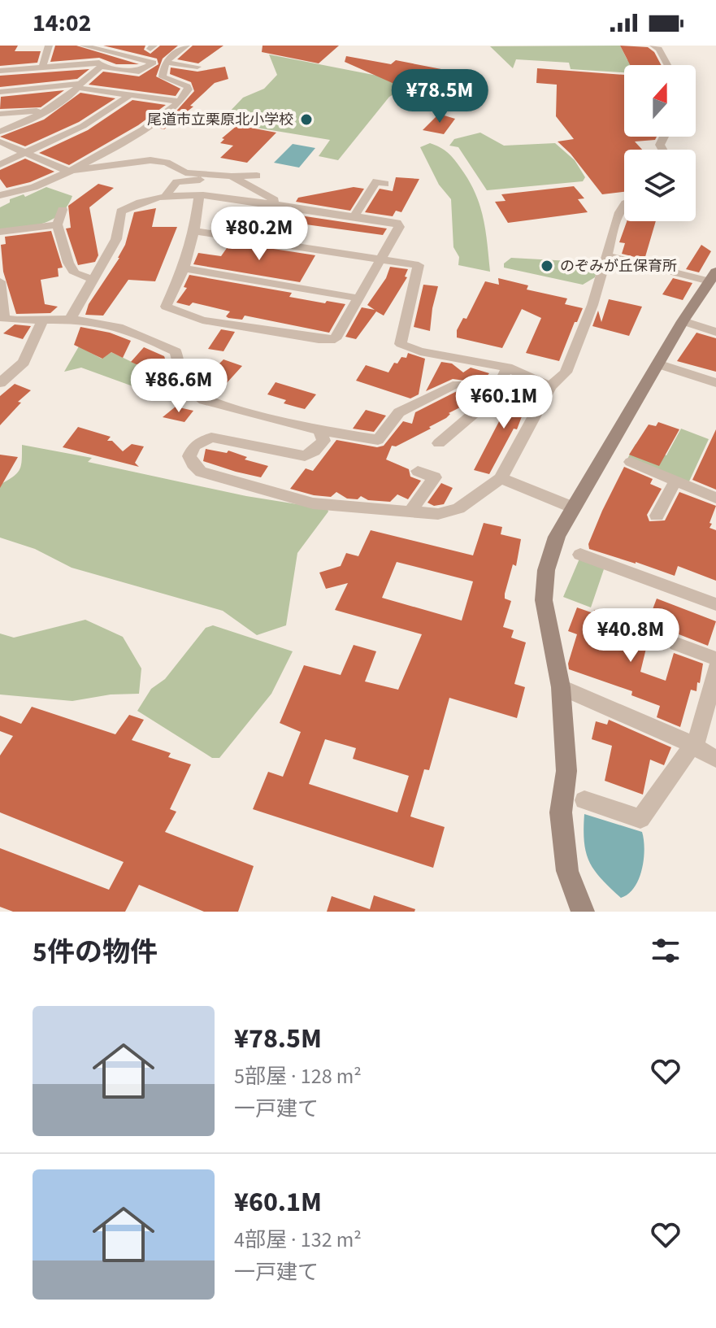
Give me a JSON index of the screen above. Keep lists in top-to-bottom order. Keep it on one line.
{"places":["尾道市立栗原北小学校","のぞみが丘保育所"],"north":"top","page":{"status":"14:02","price":["¥78.5M","¥80.2M","¥86.6M","¥60.1M","¥40.8M"],"heading":"5件の物件","list":[{"name":"¥78.5M","note":"5部屋 · 128 m² · 一戸建て"},{"name":"¥60.1M","note":"4部屋 · 132 m² · 一戸建て"}]}}
